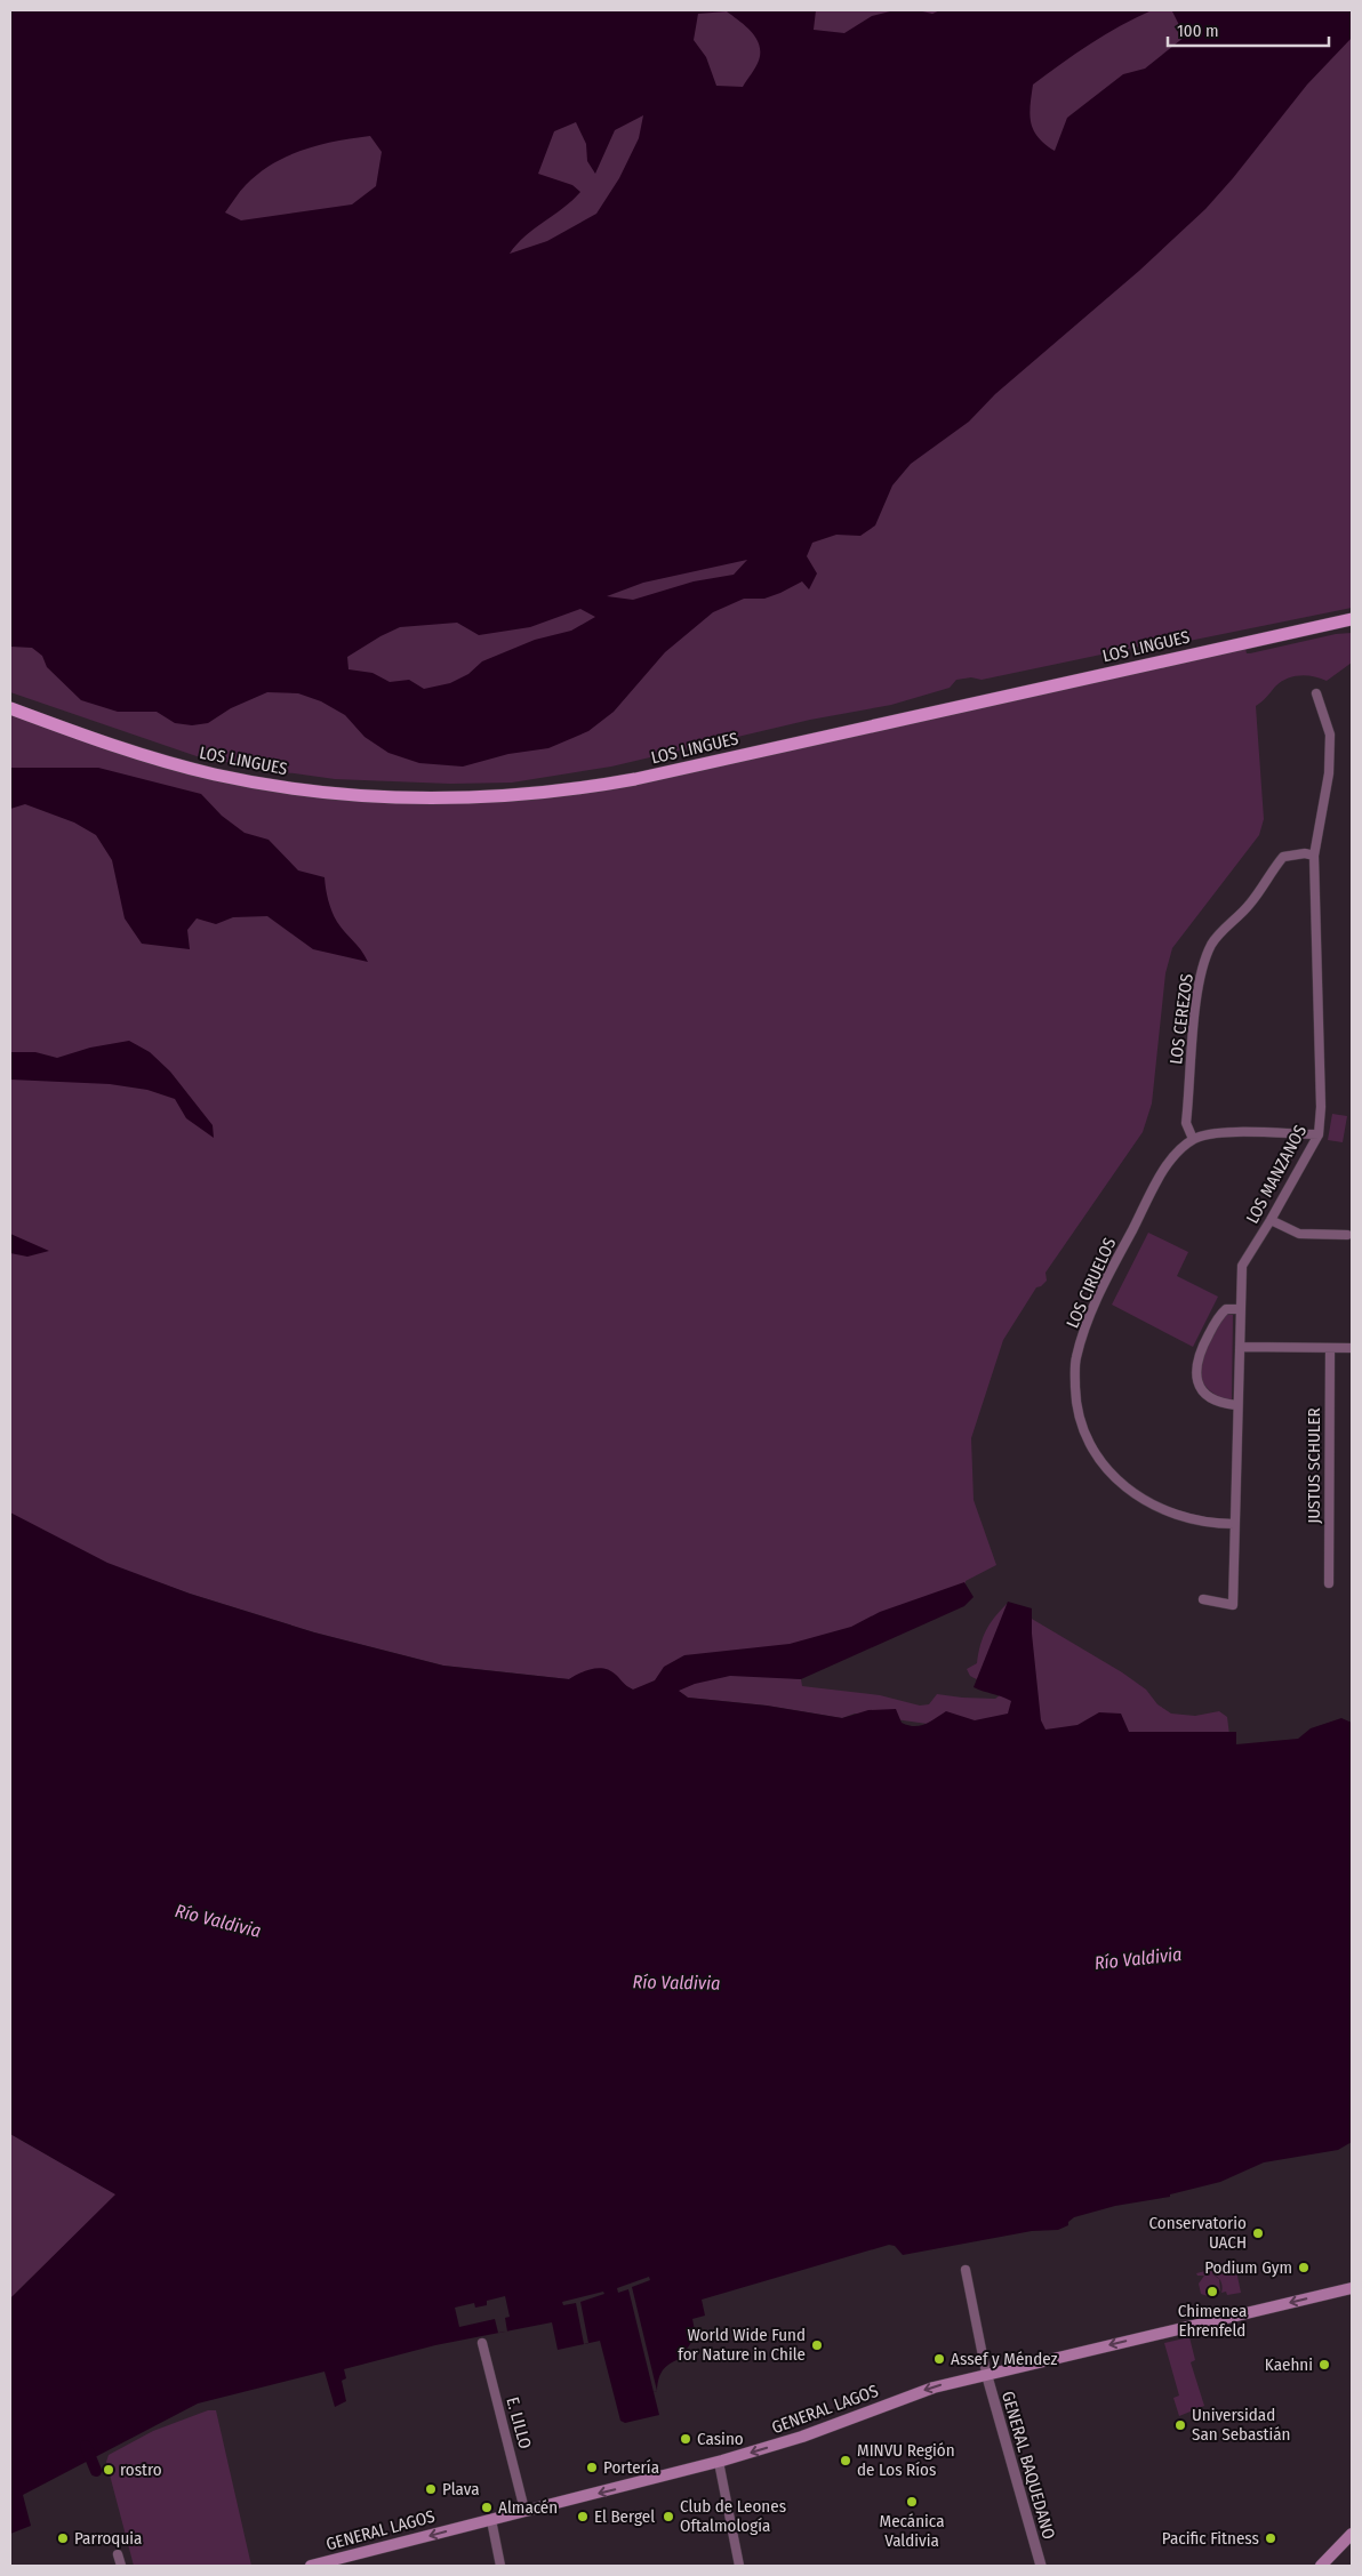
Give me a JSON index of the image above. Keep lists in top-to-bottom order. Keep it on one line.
{"streets":{"main road":["LOS LINGUES","GENERAL LAGOS"],"street":["LOS CEREZOS","LOS MANZANOS","LOS CIRUELOS","JUSTUS SCHULER","E. LILLO","GENERAL BAQUEDANO"]},"crossings":[["LOS CEREZOS","LOS MANZANOS"],["LOS CEREZOS","LOS CIRUELOS"],["LOS MANZANOS","LOS CIRUELOS"],["GENERAL LAGOS","E. LILLO"],["GENERAL LAGOS","GENERAL BAQUEDANO"]],"one_way":["GENERAL LAGOS"],"water":["Río Valdivia"],"places":["Conservatorio UACH","Podium Gym","Chimenea Ehrenfeld","World Wide Fund for Nature in Chile","Assef y Méndez","Kaehni","Universidad San Sebastián","Casino","MINVU Región de Los Ríos","Portería","rostro","Plava","Mecánica Valdivia","Almacén","El Bergel","Club de Leones Oftalmología","Parroquia","Pacific Fitness"],"scale_bar":"100 m"}
